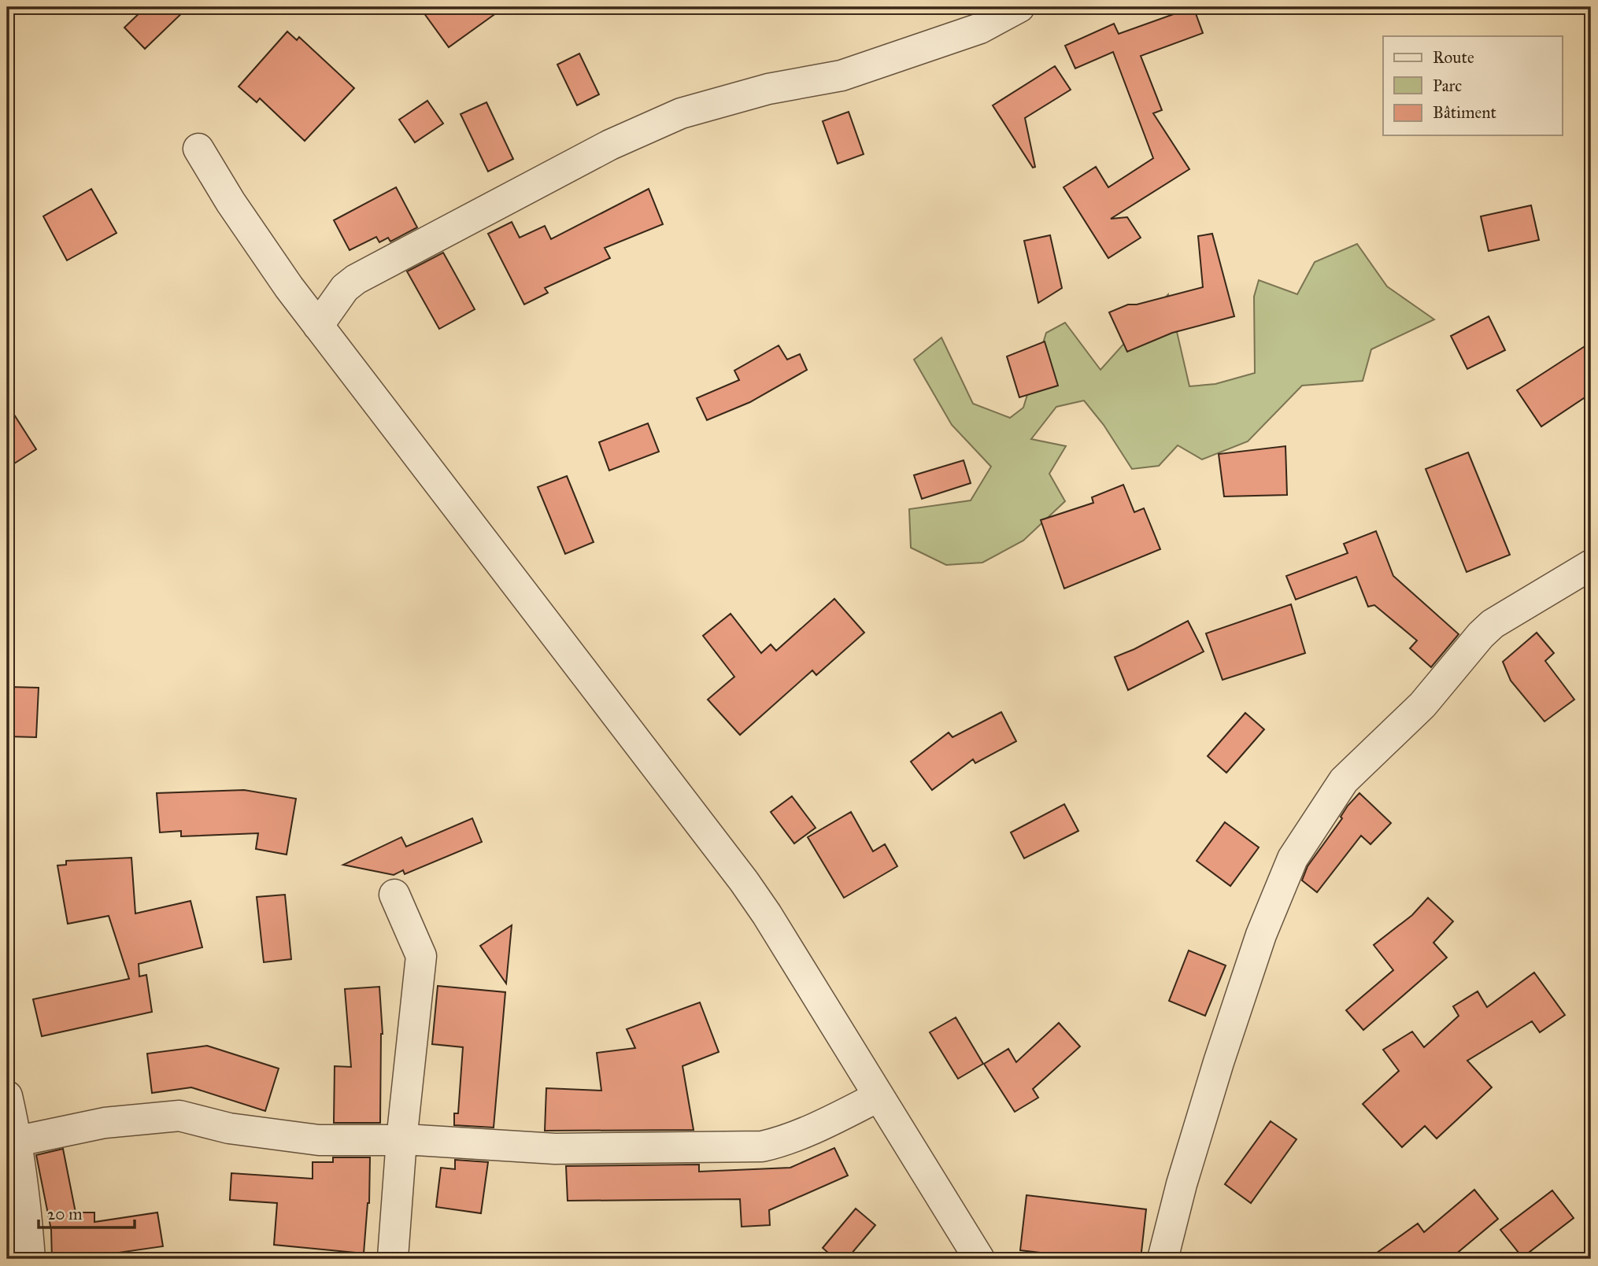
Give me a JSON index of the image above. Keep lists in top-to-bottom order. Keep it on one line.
{"legend":["Route","Parc","Bâtiment"],"scale_bar":"20 m"}
